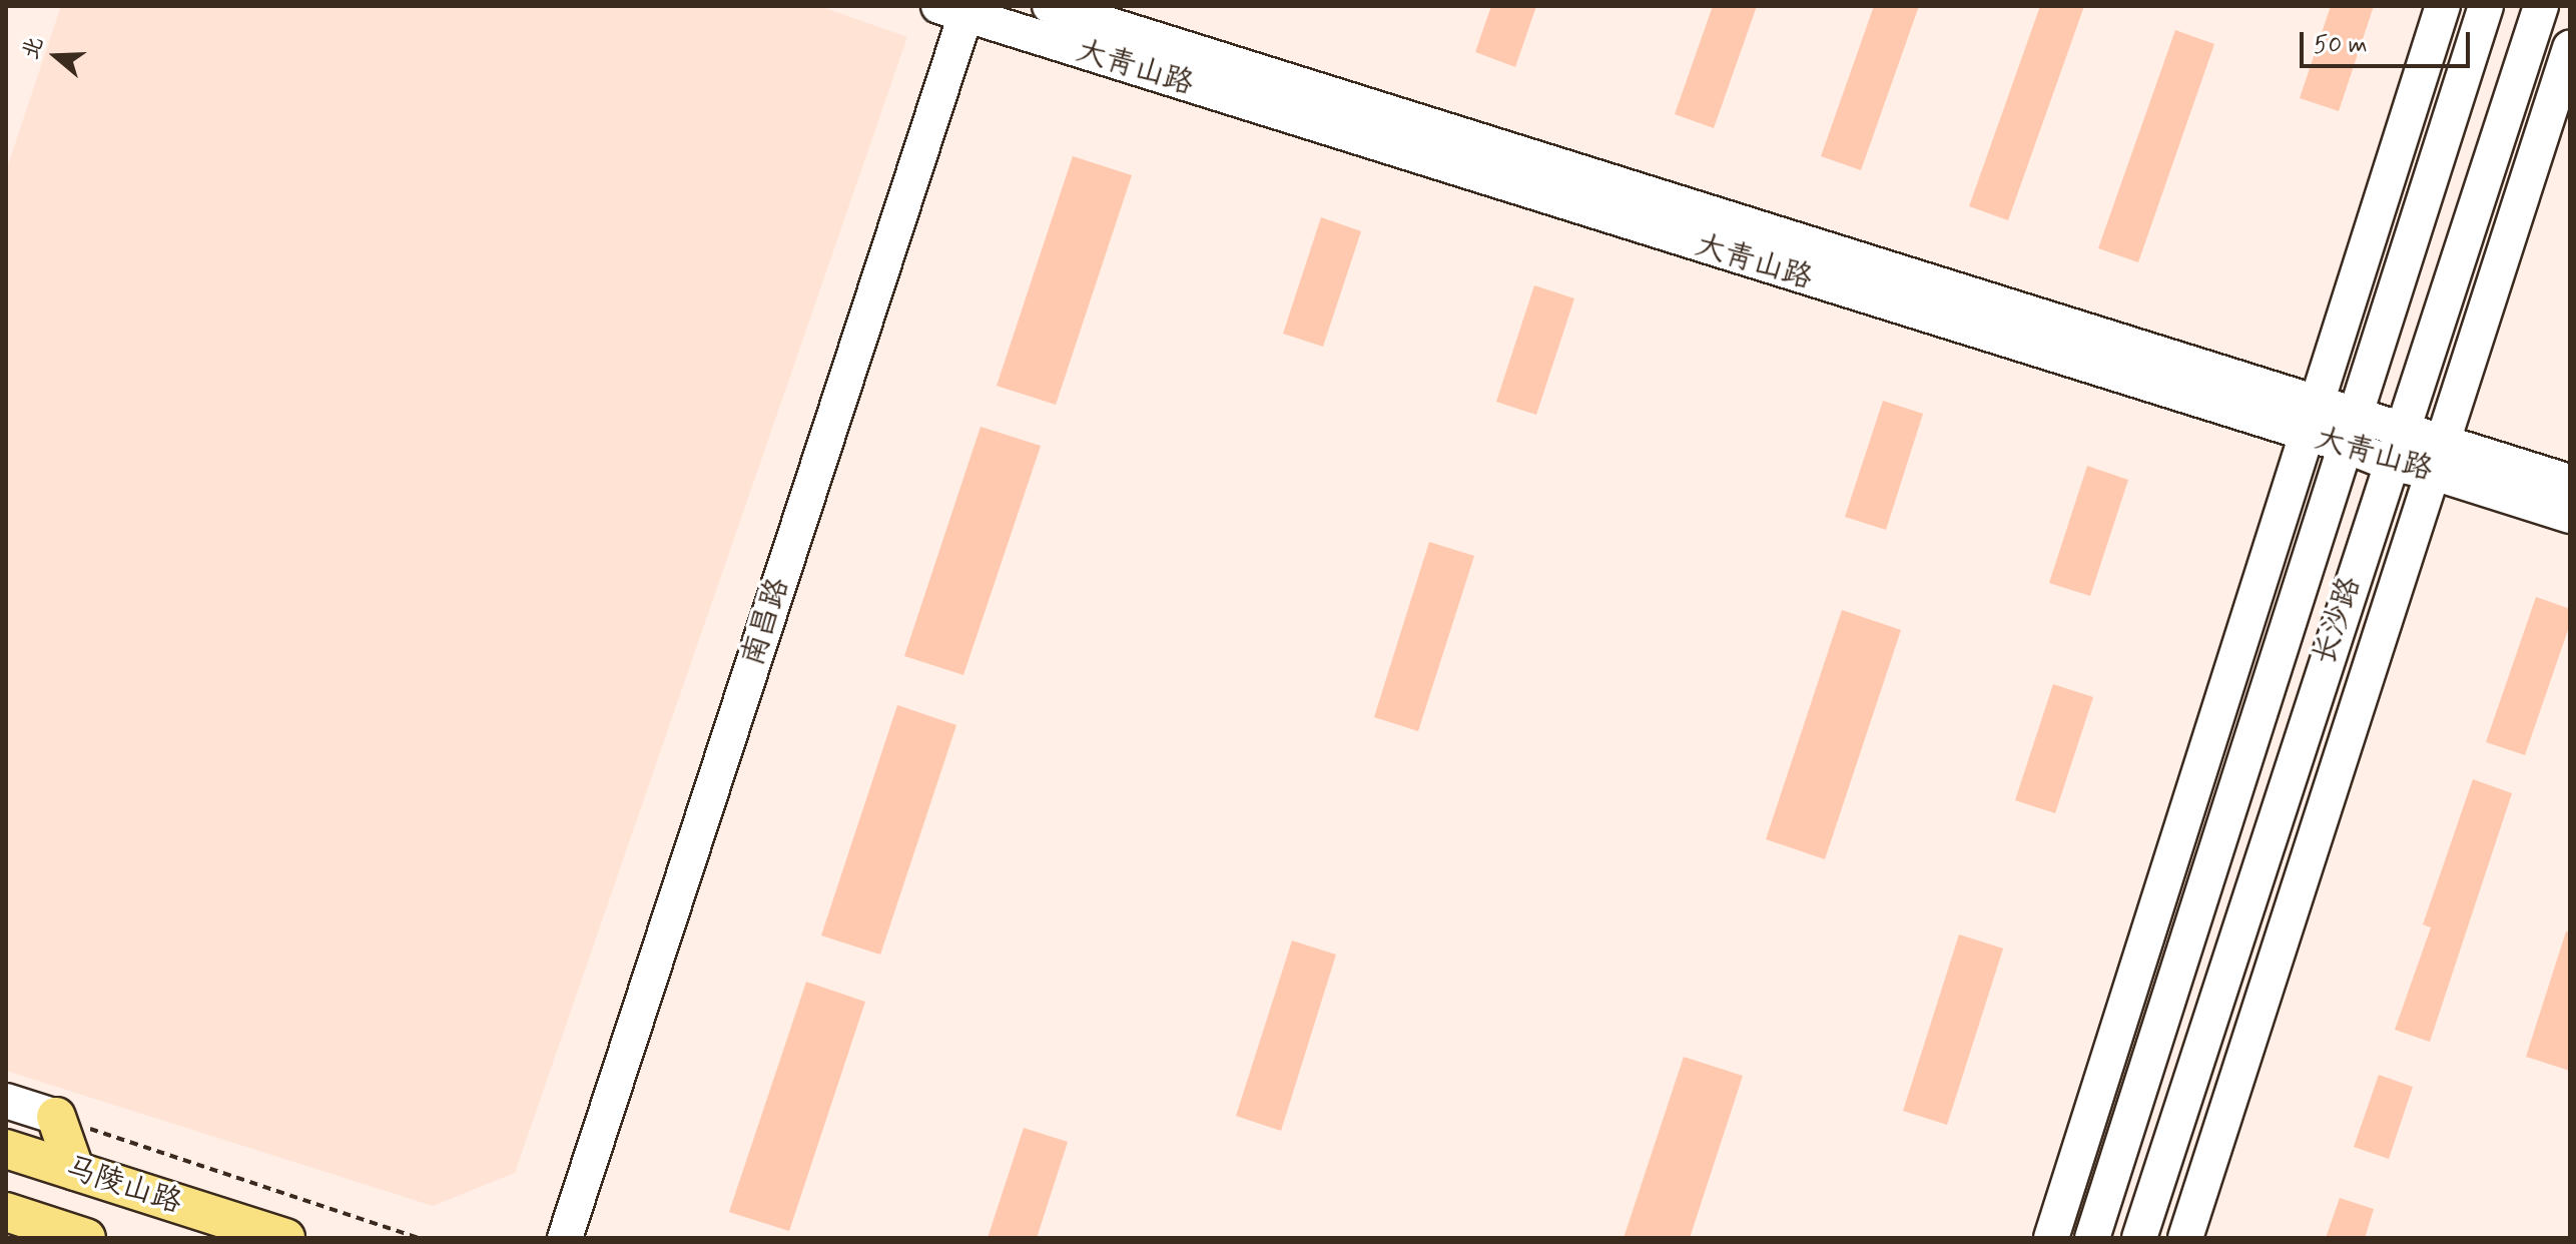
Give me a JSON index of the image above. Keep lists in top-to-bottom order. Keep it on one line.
{"streets":{"main road":["马陵山路"],"street":["大青山路","长沙路","南昌路"]},"crossings":[["大青山路","长沙路"],["大青山路","南昌路"]],"scale_bar":"50 m","north":"left"}
